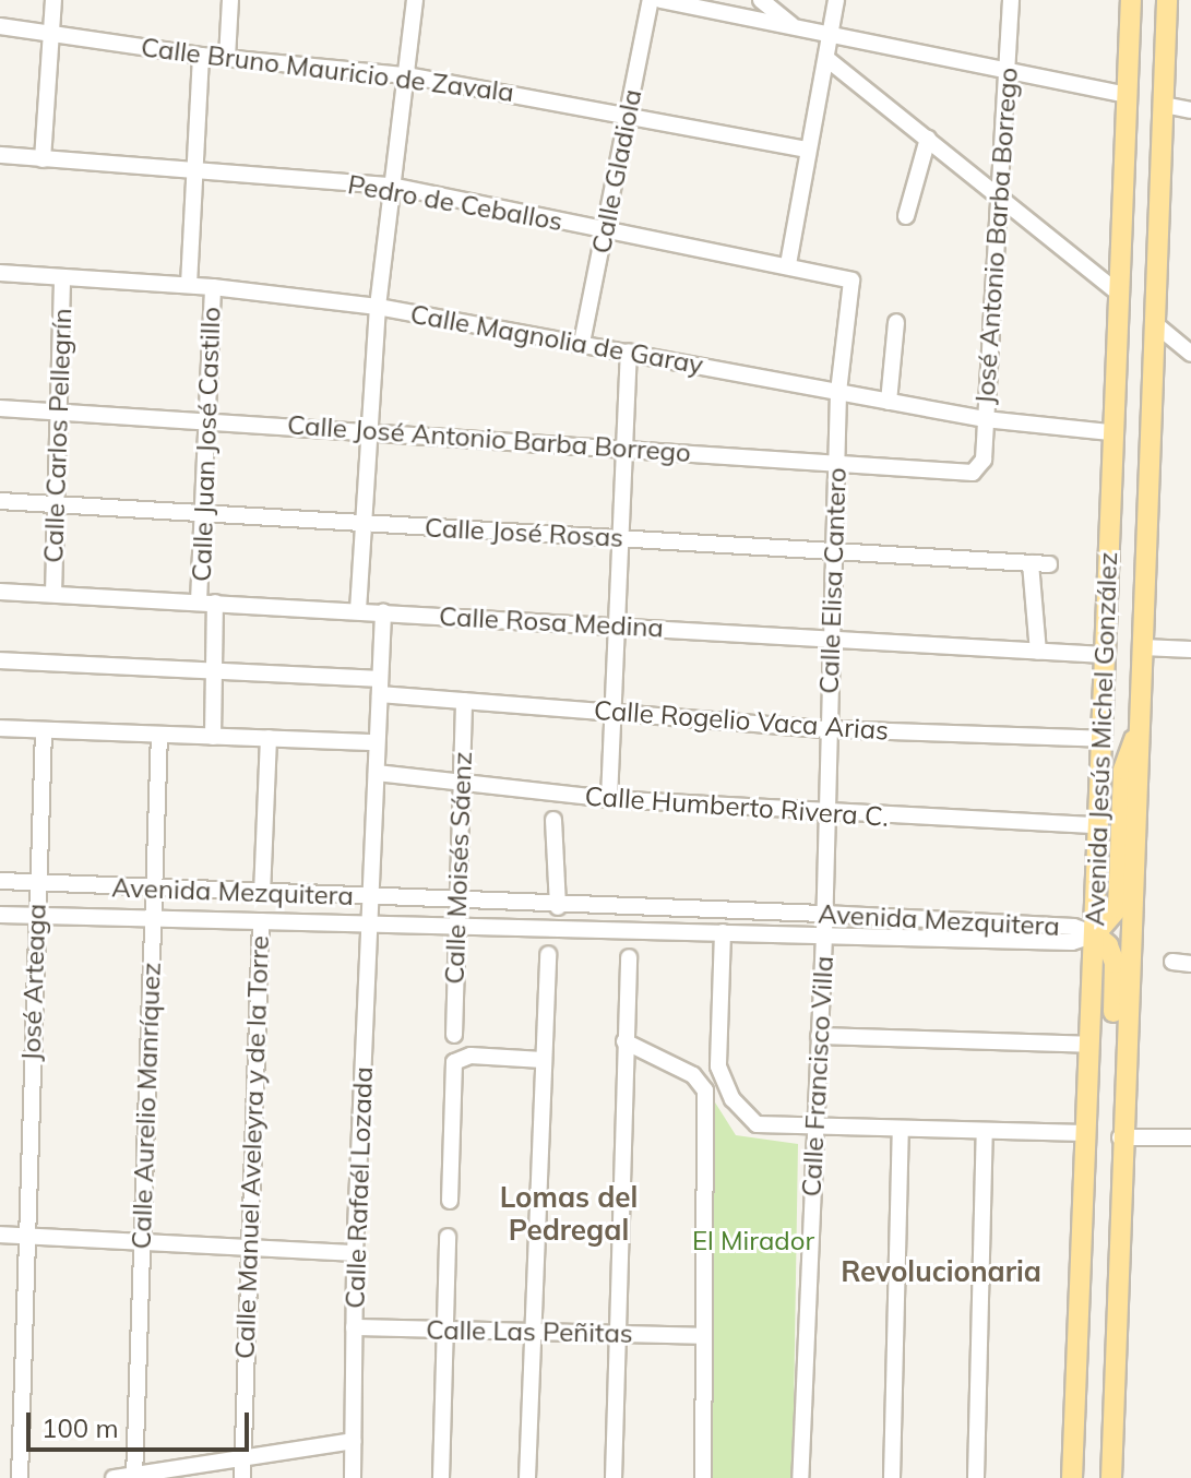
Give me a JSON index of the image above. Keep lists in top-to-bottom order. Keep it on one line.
{"streets":{"main road":["Avenida Jesús Michel González"],"street":["Calle Bruno Mauricio de Zavala","Calle Gladiola","Pedro de Ceballos","José Antonio Barba Borrego","Calle Magnolia de Garay","Calle Carlos Pellegrín","Calle José Antonio Barba Borrego","Calle Juan José Castillo","Calle José Rosas","Calle Elisa Cantero","Calle Rosa Medina","Calle Rogelio Vaca Arias","Calle Humberto Rivera C.","Calle Moisés Sáenz","Avenida Mezquitera","José Arteaga","Calle Francisco Villa","Calle Aurelio Manríquez","Calle Manuel Aveleyra y de la Torre","Calle Rafaél Lozada","Calle Las Peñitas"]},"crossings":[["Calle Bruno Mauricio de Zavala","Calle Gladiola"],["Calle Bruno Mauricio de Zavala","Calle Juan José Castillo"],["Calle Gladiola","Pedro de Ceballos"],["Calle Gladiola","Calle Magnolia de Garay"],["Pedro de Ceballos","Calle Juan José Castillo"],["Pedro de Ceballos","Calle Elisa Cantero"],["José Antonio Barba Borrego","Calle Magnolia de Garay"],["José Antonio Barba Borrego","Calle José Antonio Barba Borrego"],["Calle Magnolia de Garay","Calle Carlos Pellegrín"],["Calle Magnolia de Garay","Calle Juan José Castillo"],["Calle Magnolia de Garay","Calle Elisa Cantero"],["Calle Magnolia de Garay","Avenida Jesús Michel González"],["Calle Carlos Pellegrín","Calle José Antonio Barba Borrego"],["Calle Carlos Pellegrín","Calle José Rosas"],["Calle Carlos Pellegrín","Calle Rosa Medina"],["Calle José Antonio Barba Borrego","Calle Juan José Castillo"],["Calle José Antonio Barba Borrego","Calle Elisa Cantero"],["Calle Juan José Castillo","Calle José Rosas"],["Calle Juan José Castillo","Calle Rosa Medina"],["Calle Juan José Castillo","Calle Rogelio Vaca Arias"],["Calle José Rosas","Calle Elisa Cantero"],["Calle Elisa Cantero","Calle Rosa Medina"],["Calle Elisa Cantero","Calle Rogelio Vaca Arias"],["Calle Elisa Cantero","Calle Humberto Rivera C."],["Calle Elisa Cantero","Avenida Mezquitera"],["Calle Elisa Cantero","Calle Francisco Villa"],["Calle Rosa Medina","Avenida Jesús Michel González"],["Calle Rosa Medina","Calle Rafaél Lozada"],["Calle Rogelio Vaca Arias","Avenida Jesús Michel González"],["Calle Rogelio Vaca Arias","Calle Moisés Sáenz"],["Calle Rogelio Vaca Arias","Calle Rafaél Lozada"],["Avenida Jesús Michel González","Calle Humberto Rivera C."],["Avenida Jesús Michel González","Avenida Mezquitera"],["Calle Humberto Rivera C.","Calle Moisés Sáenz"],["Calle Humberto Rivera C.","Calle Rafaél Lozada"],["Calle Moisés Sáenz","Avenida Mezquitera"],["Avenida Mezquitera","José Arteaga"],["Avenida Mezquitera","Calle Francisco Villa"],["Avenida Mezquitera","Calle Aurelio Manríquez"],["Avenida Mezquitera","Calle Manuel Aveleyra y de la Torre"],["Avenida Mezquitera","Calle Rafaél Lozada"],["Calle Rafaél Lozada","Calle Las Peñitas"]],"districts":["Lomas del Pedregal","Revolucionaria"],"parks":["El Mirador"],"scale_bar":"100 m"}
